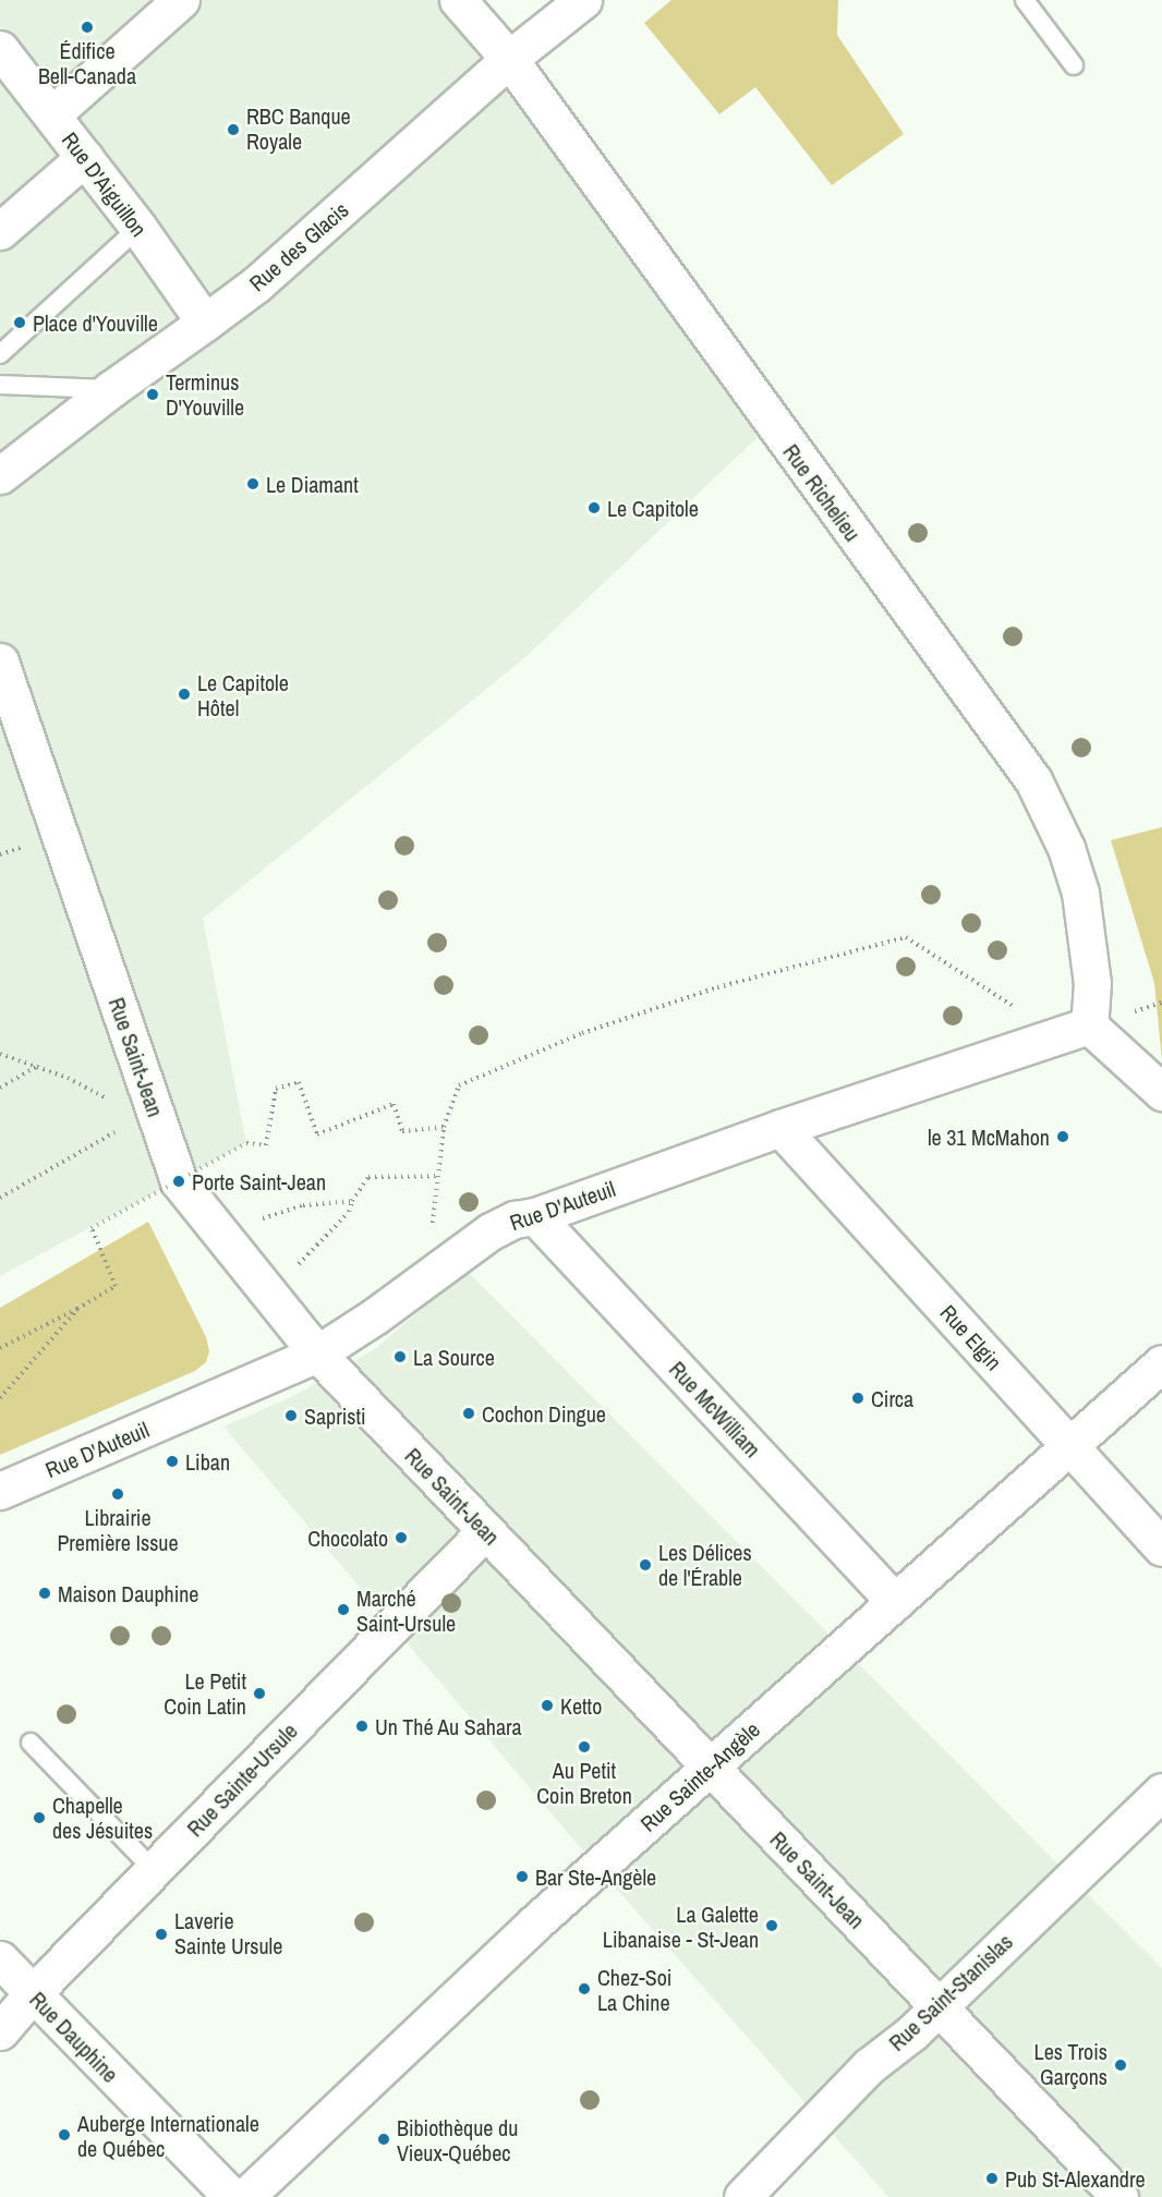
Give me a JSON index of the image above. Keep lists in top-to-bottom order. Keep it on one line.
{"streets":{"street":["Rue D'Aiguillon","Rue des Glacis","Rue Richelieu","Rue Saint-Jean","Rue D'Auteuil","Rue Elgin","Rue McWilliam","Rue Sainte-Angèle","Rue Sainte-Ursule","Rue Saint-Stanislas","Rue Dauphine"]},"crossings":[["Rue D'Aiguillon","Rue des Glacis"],["Rue des Glacis","Rue Richelieu"],["Rue Richelieu","Rue D'Auteuil"],["Rue Saint-Jean","Rue D'Auteuil"],["Rue Saint-Jean","Rue Sainte-Angèle"],["Rue Saint-Jean","Rue Sainte-Ursule"],["Rue Saint-Jean","Rue Saint-Stanislas"],["Rue D'Auteuil","Rue Elgin"],["Rue D'Auteuil","Rue McWilliam"],["Rue Elgin","Rue Sainte-Angèle"],["Rue McWilliam","Rue Sainte-Angèle"],["Rue Sainte-Ursule","Rue Dauphine"]],"places":["Édifice Bell-Canada","RBC Banque Royale","Place d'Youville","Terminus D'Youville","Le Diamant","Le Capitole","Le Capitole Hôtel","le 31 McMahon","Porte Saint-Jean","La Source","Circa","Cochon Dingue","Sapristi","Liban","Librairie Première Issue","Chocolato","Les Délices de l'Érable","Maison Dauphine","Marché Saint-Ursule","Le Petit Coin Latin","Ketto","Un Thé Au Sahara","Au Petit Coin Breton","Chapelle des Jésuites","Bar Ste-Angèle","La Galette Libanaise - St-Jean","Laverie Sainte Ursule","Chez-Soi La Chine","Les Trois Garçons","Auberge Internationale de Québec","Bibiothèque du Vieux-Québec","Pub St-Alexandre"]}
